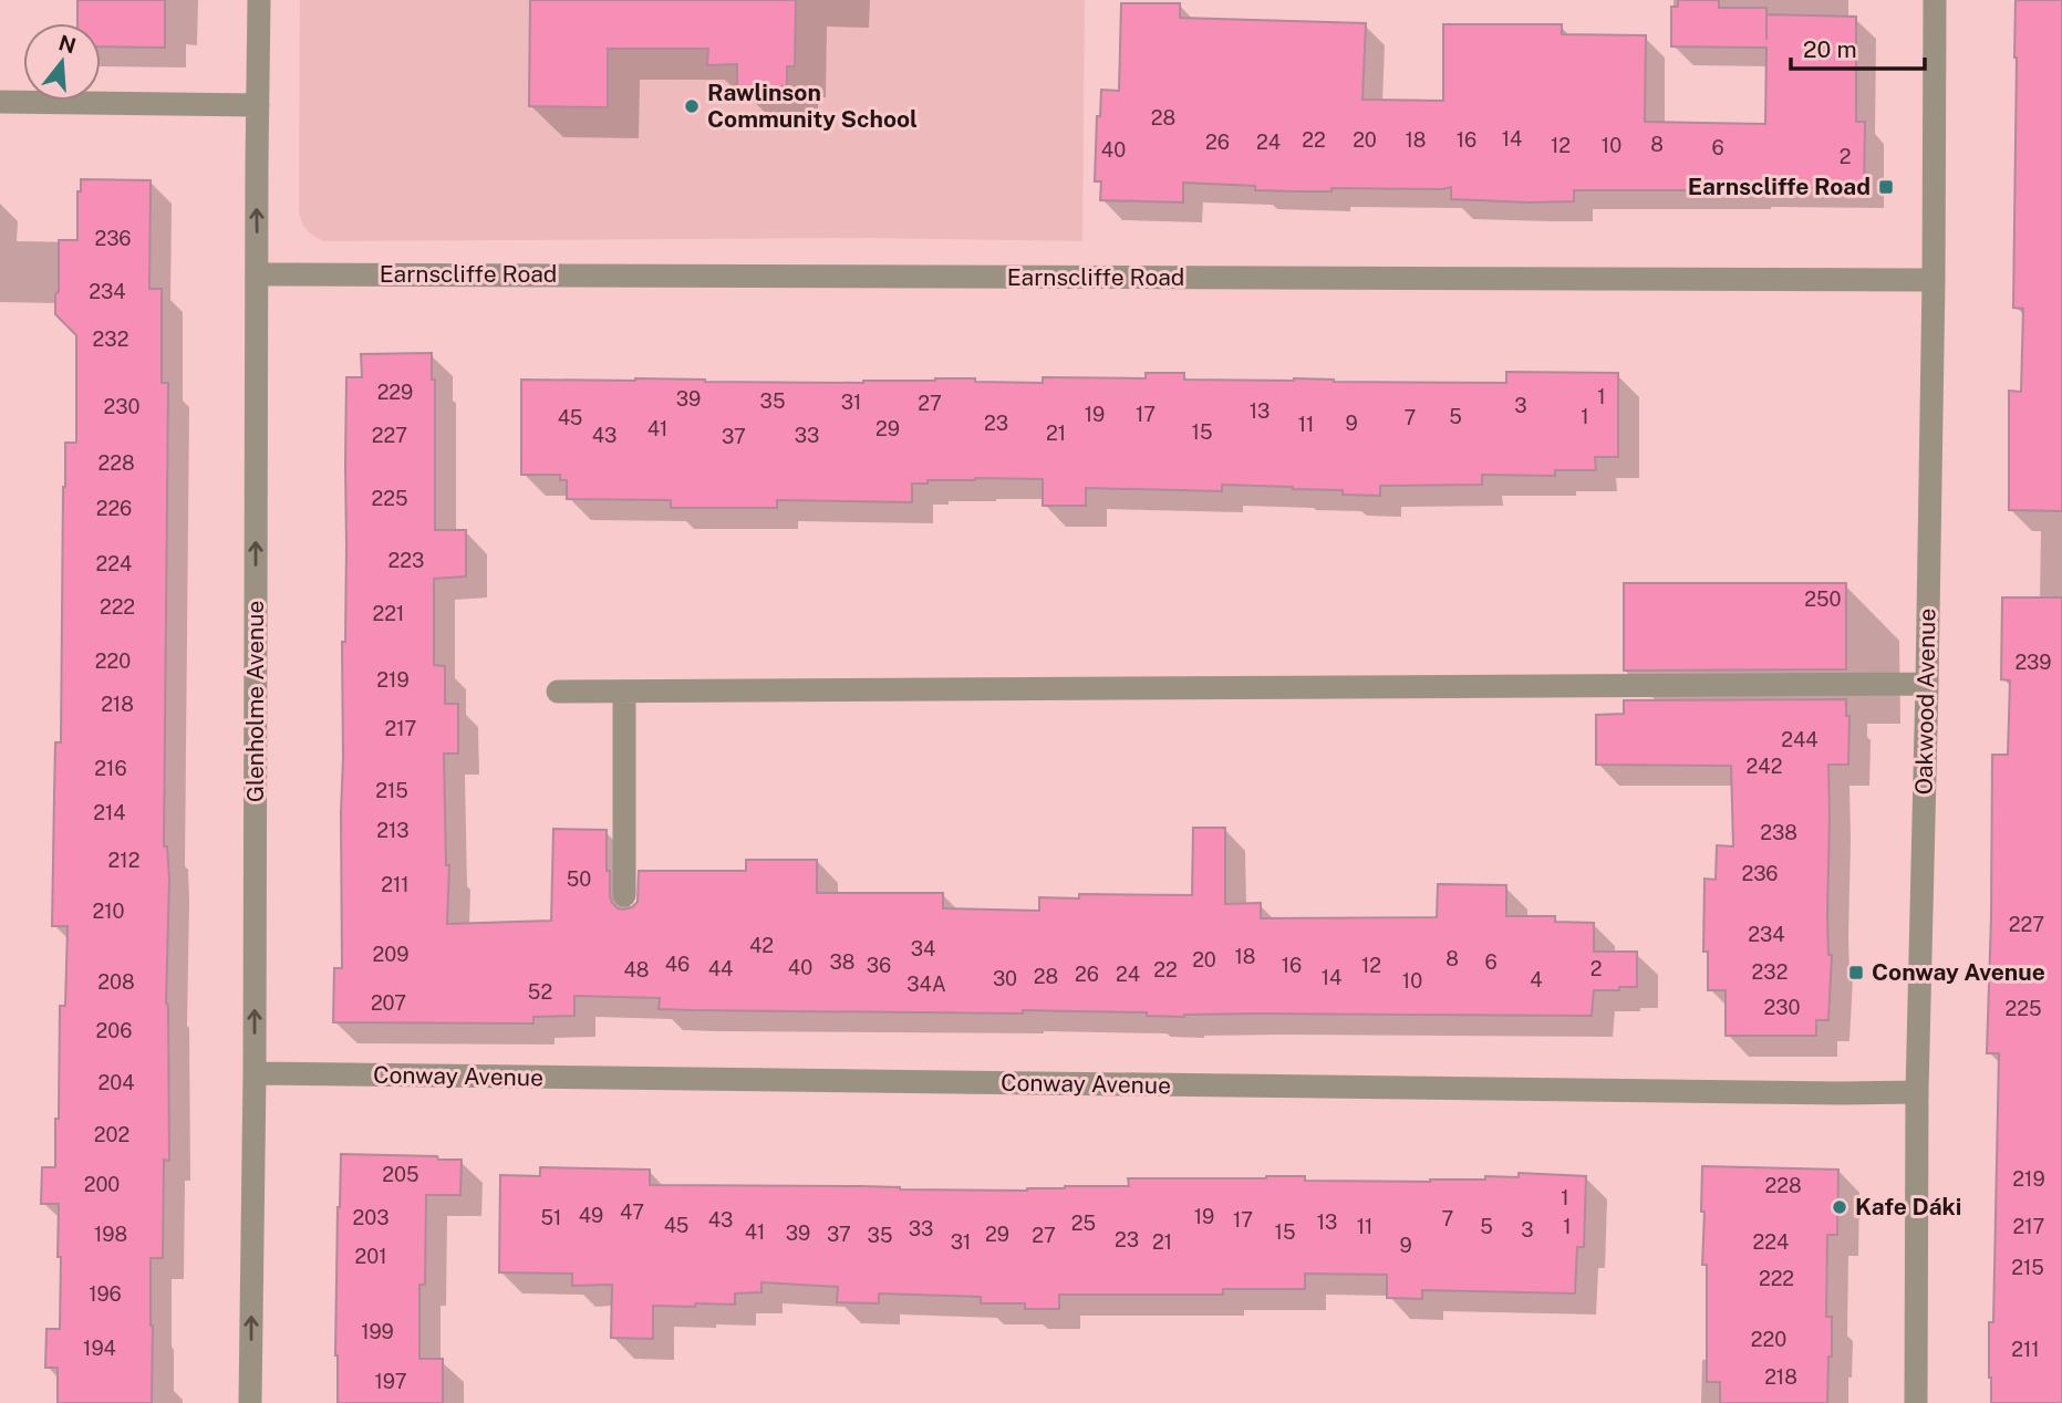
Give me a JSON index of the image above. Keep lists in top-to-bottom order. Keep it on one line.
{"streets":{"street":["Earnscliffe Road","Glenholme Avenue","Oakwood Avenue","Conway Avenue"]},"crossings":[["Earnscliffe Road","Glenholme Avenue"],["Earnscliffe Road","Oakwood Avenue"],["Glenholme Avenue","Conway Avenue"],["Oakwood Avenue","Conway Avenue"]],"one_way":["Glenholme Avenue"],"places":{"other":["Rawlinson Community School","Kafe Dáki"],"transit":["Earnscliffe Road","Conway Avenue"]},"house_numbers":["28","14","22","20","18","16","26","24","8","12","10","6","40","2","236","234","232","229","1","39","35","31","27","3","230","13","19","17","5","1","45","7","23","9","11","41","29","15","21","227","43","33","37","228","225","226","223","224","250","222","221","220","239","219","218","217","244","242","216","215","214","213","238","212","236","50","211","210","227","234","42","34","209","18","8","20","38","6","46","36","16","12","40","44","2","48","22","232","26","24","28","14","30","4","10","208","34A","52","207","230","225","206","204","202","205","219","200","228","1","47","49","19","203","51","7","43","17","13","25","45","11","5","1","217","33","3","41","15","39","198","37","29","35","27","23","31","21","224","9","201","215","222","196","199","220","194","211","218","197"],"scale_bar":"20 m","north":"top"}
